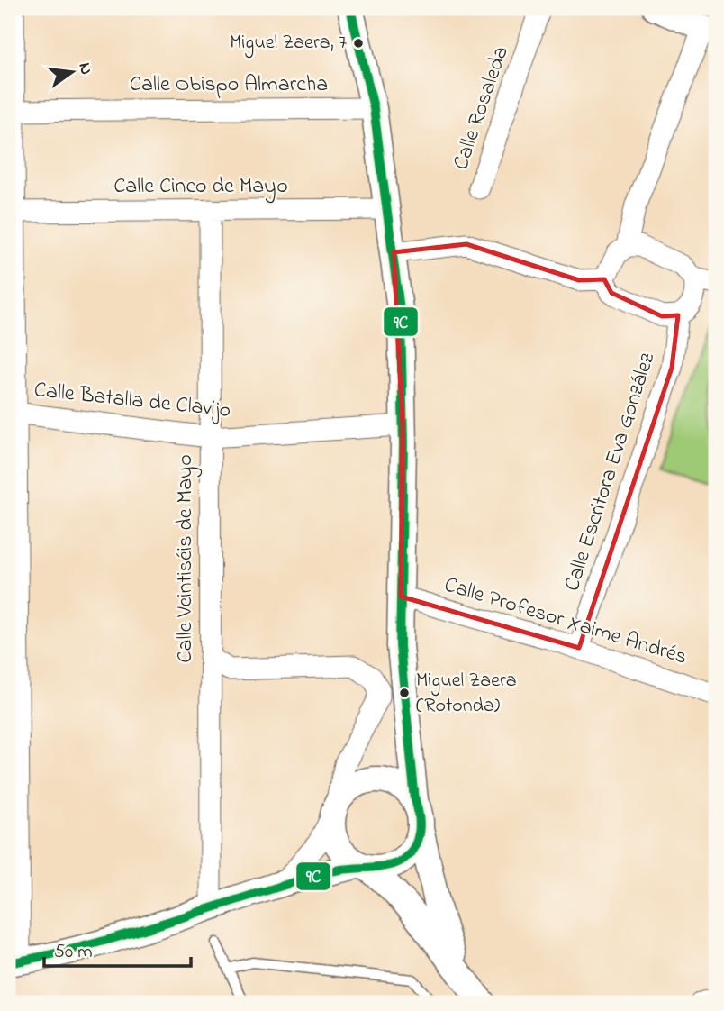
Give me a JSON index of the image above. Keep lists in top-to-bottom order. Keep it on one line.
{"streets":{"street":["Calle Obispo Almarcha","Calle Rosaleda","Calle Cinco de Mayo","Calle Batalla de Clavijo","Calle Escritora Eva González","Calle Veintiséis de Mayo","Calle Profesor Xaime Andrés"]},"crossings":[["Calle Cinco de Mayo","Calle Veintiséis de Mayo"],["Calle Batalla de Clavijo","Calle Veintiséis de Mayo"],["Calle Escritora Eva González","Calle Profesor Xaime Andrés"]],"places":["Miguel Zaera, 7","Miguel Zaera (Rotonda)"],"lines":["transit line 9C"],"scale_bar":"50 m","north":"right"}
